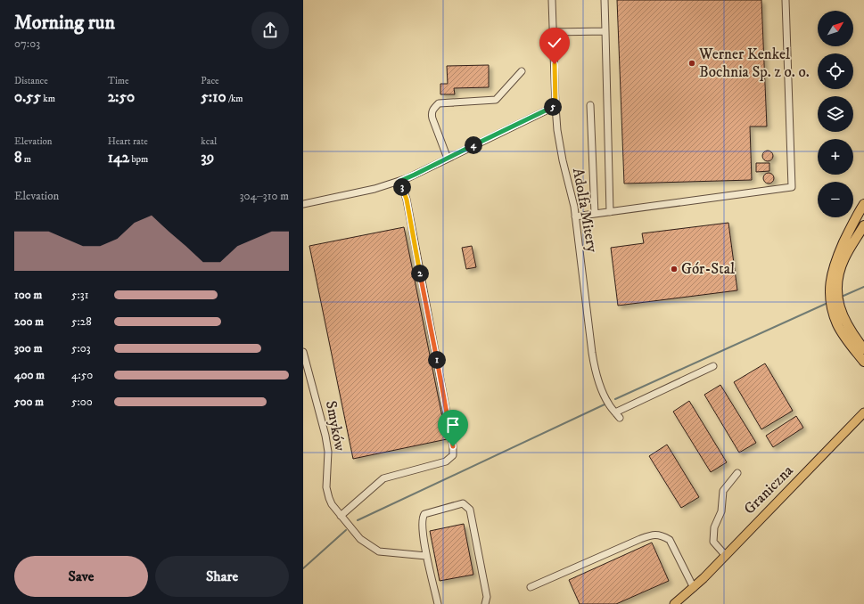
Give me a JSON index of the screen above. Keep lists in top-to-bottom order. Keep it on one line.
{"streets":{"main road":["Graniczna"],"street":["Adolfa Mitery","Smyków"]},"places":["Werner Kenkel Bochnia Sp. z o. o.","Gór-Stal"],"north":"top right","page":{"heading":["Morning run","07:03"],"map_buttons":["+","−"],"stats":[["Distance","0.55 km"],["Time","2:50"],["Pace","5:10 /km"],["Elevation","8 m"],["Heart rate","142 bpm"],["kcal","39"]],"pins":["5","4","3","2","1"],"chart":["Elevation","304–310 m"],"list":[{"name":"100 m","note":"5:31"},{"name":"200 m","note":"5:28"},{"name":"300 m","note":"5:03"},{"name":"400 m","note":"4:50"},{"name":"500 m","note":"5:00"}],"buttons":["Save","Share"]}}
